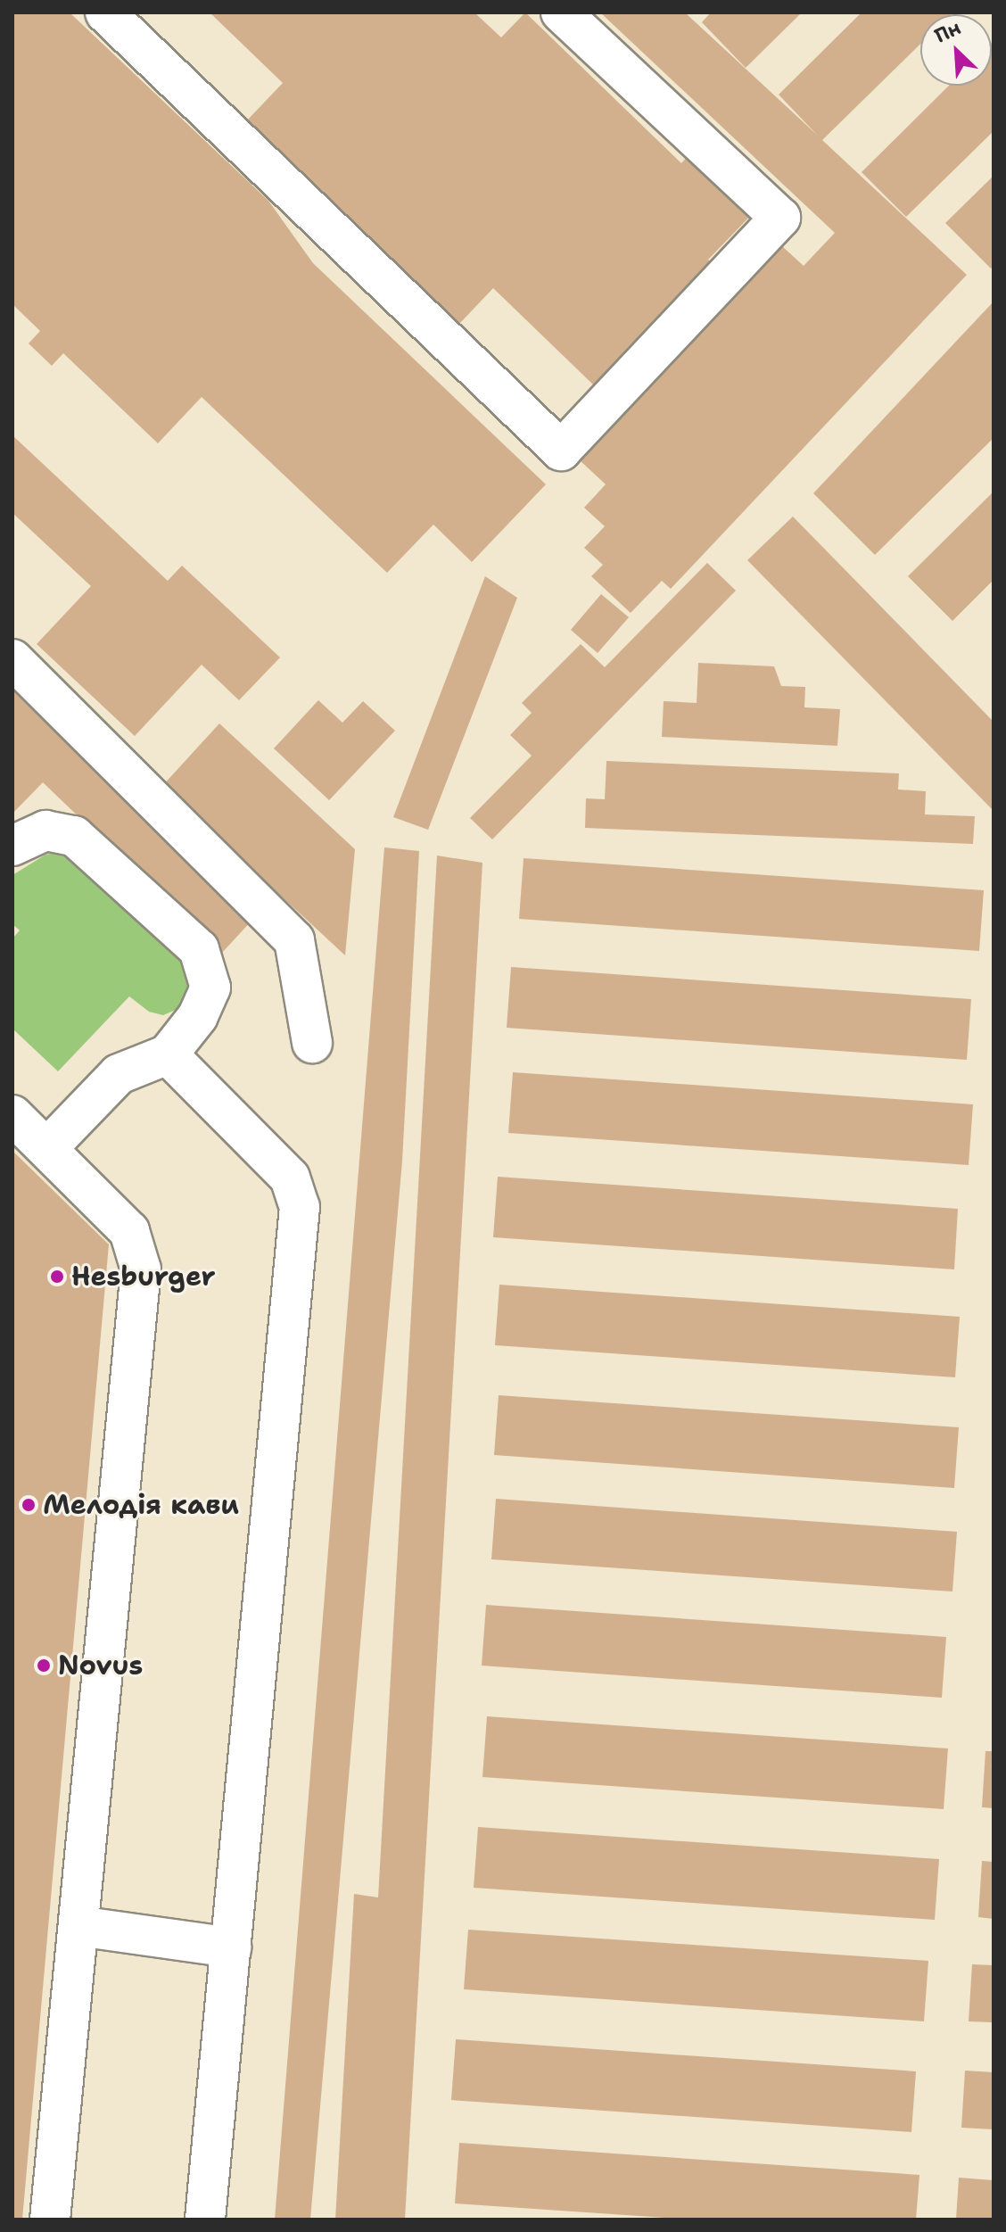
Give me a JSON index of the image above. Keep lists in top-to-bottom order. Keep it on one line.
{"places":["Hesburger","Мелодія кави","Novus"],"north":"top left"}
